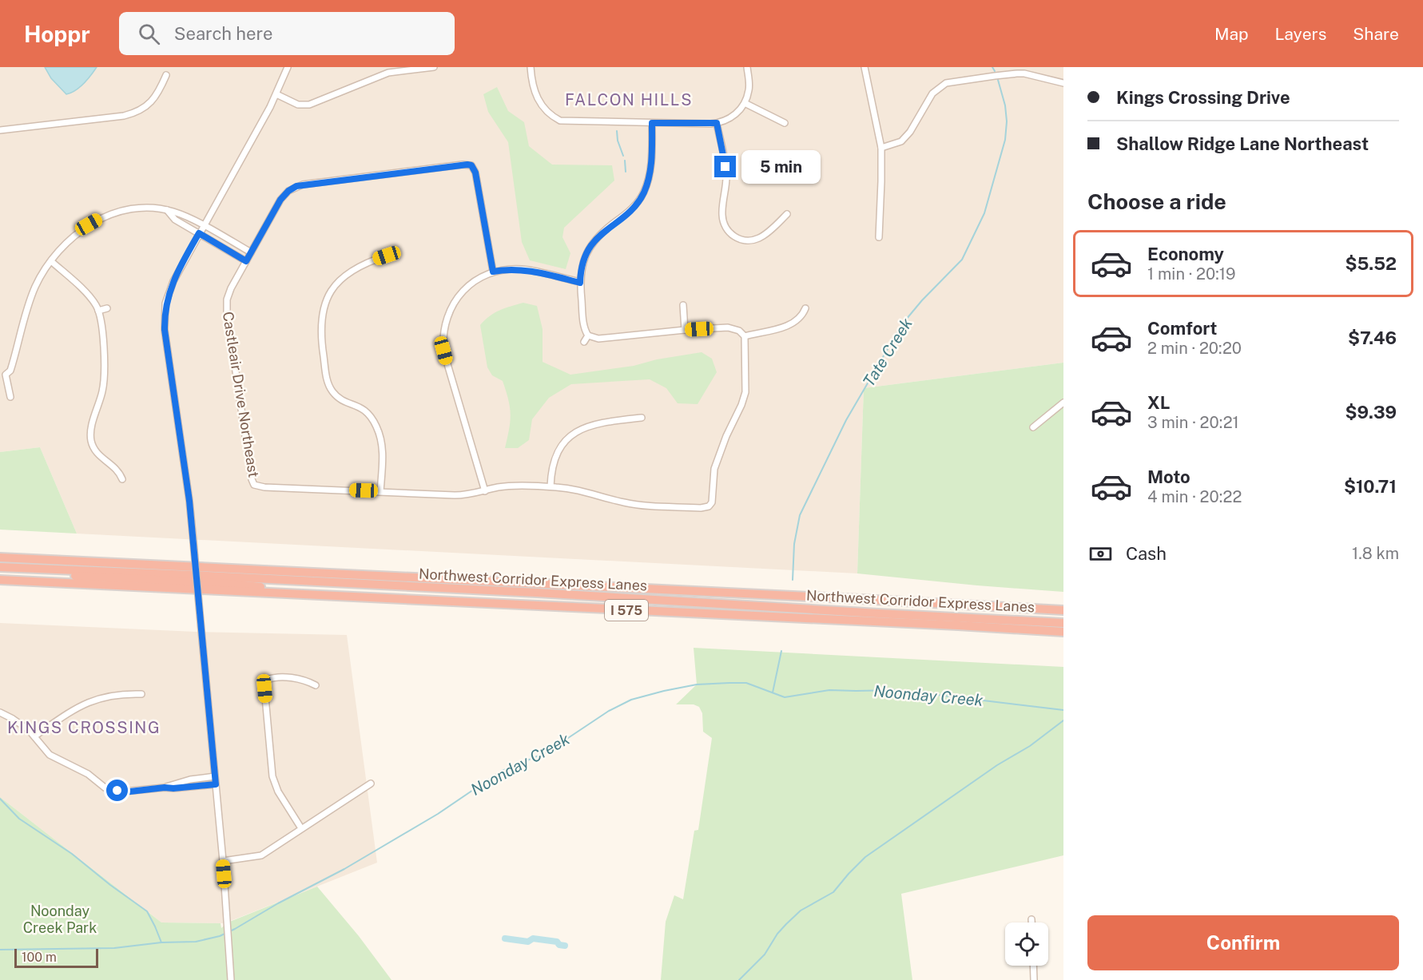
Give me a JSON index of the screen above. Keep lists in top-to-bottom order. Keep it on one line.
{"streets":{"highway":["Northwest Corridor Express Lanes","I 575"],"street":["Castleair Drive Northeast"]},"districts":["FALCON HILLS","KINGS CROSSING"],"water":["Tate Creek","Noonday Creek"],"parks":["Noonday Creek Park"],"scale_bar":"100 m","page":{"header":"Hoppr","search":"Search here","nav":["Map","Layers","Share"],"banner":["Kings Crossing Drive","Shallow Ridge Lane Northeast"],"bubble":"5 min","heading":"Choose a ride","list":[{"name":"Economy","note":"1 min · 20:19","value":"$5.52"},{"name":"Comfort","note":"2 min · 20:20","value":"$7.46"},{"name":"XL","note":"3 min · 20:21","value":"$9.39"},{"name":"Moto","note":"4 min · 20:22","value":"$10.71"}],"pay":["Cash","1.8 km"],"buttons":"Confirm","scale":"100 m"}}
